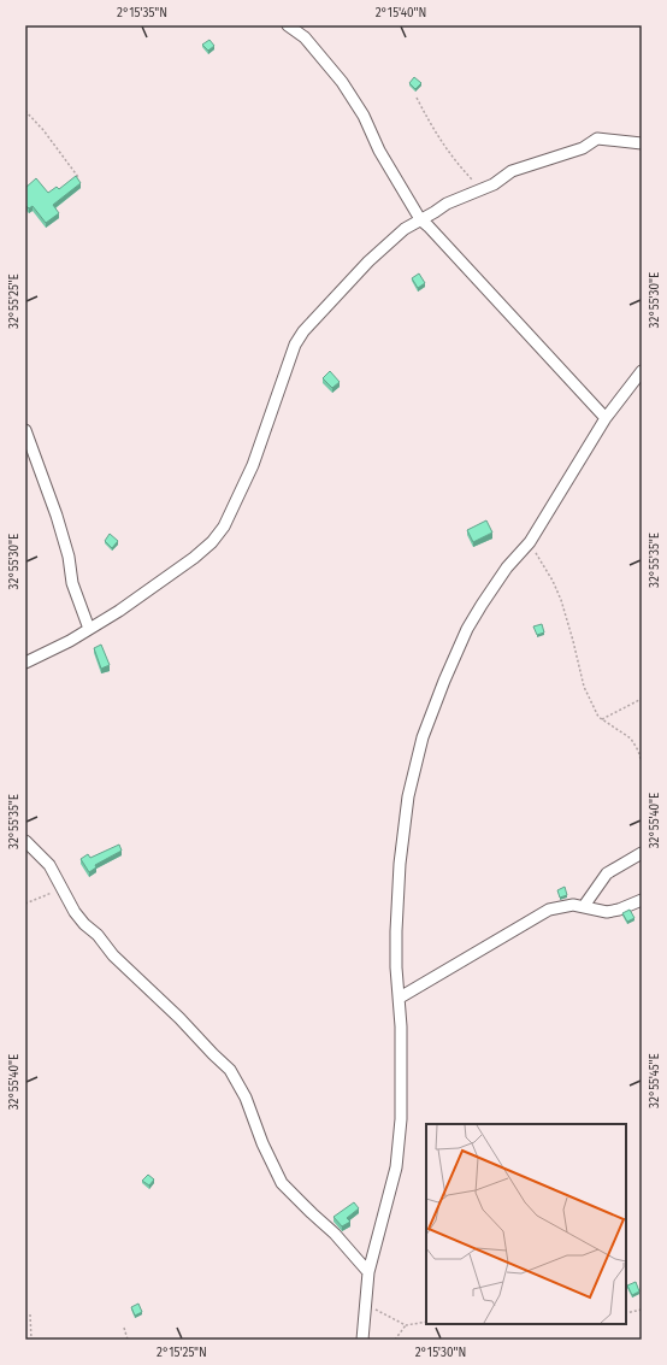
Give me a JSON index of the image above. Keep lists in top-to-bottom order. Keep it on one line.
{"coordinates":["2°15'35\"N","2°15'40\"N","32°55'30\"E","32°55'25\"E","32°55'35\"E","32°55'40\"E","32°55'45\"E","2°15'25\"N","2°15'30\"N"]}
